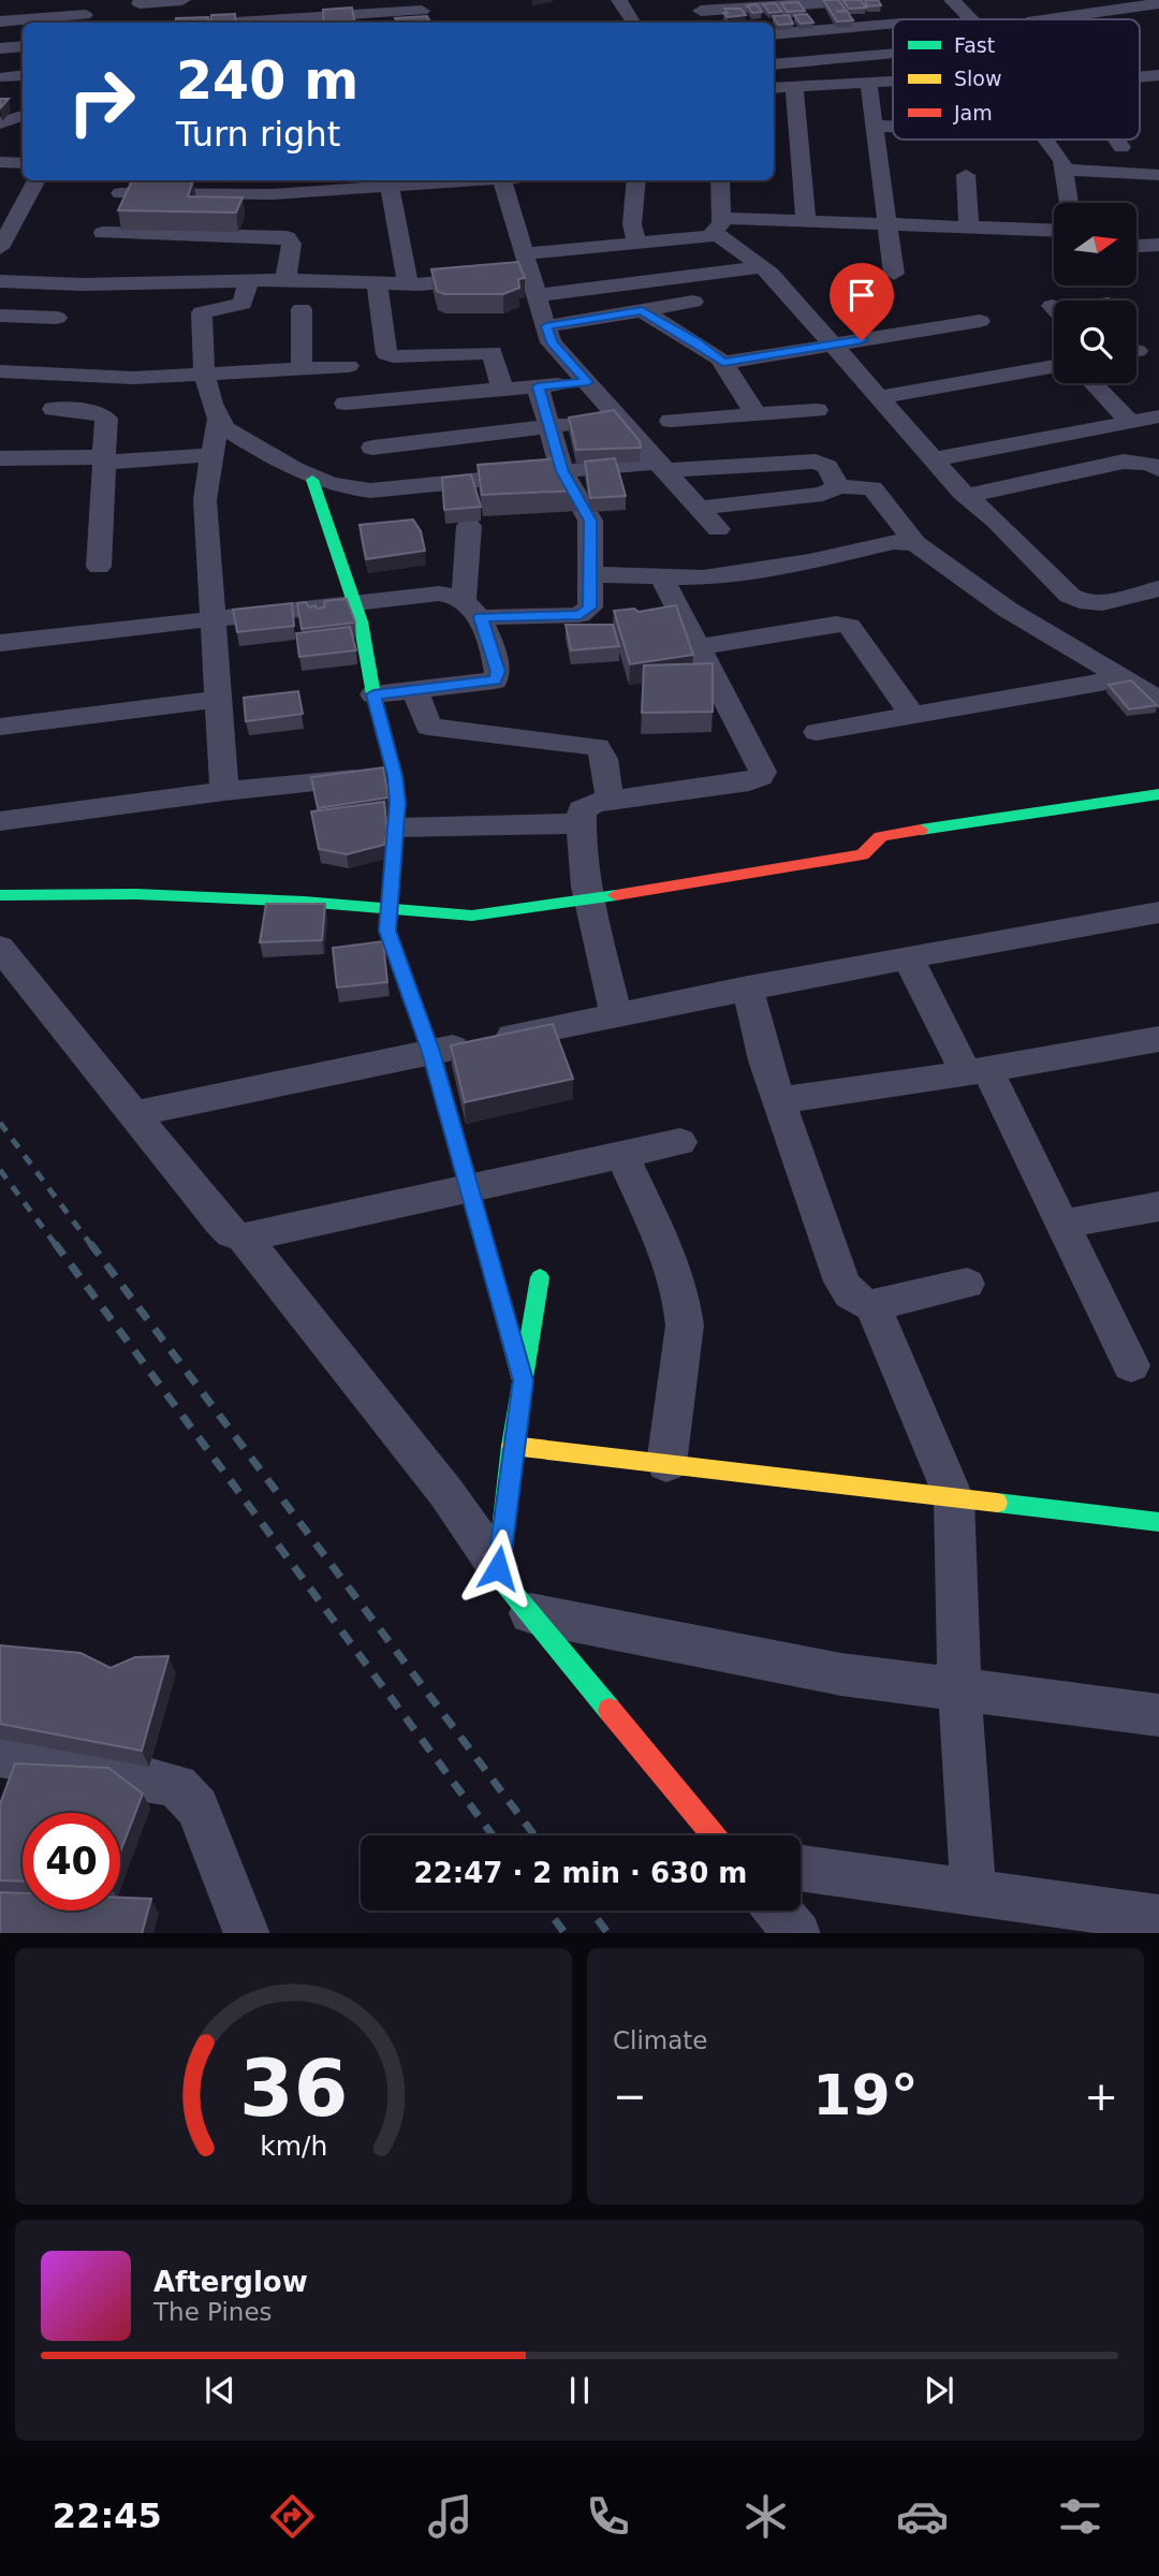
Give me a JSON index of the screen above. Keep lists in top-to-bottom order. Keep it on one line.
{"legend":["Fast","Slow","Jam"],"north":"right","page":{"turn":["240 m","Turn right"],"limit":"40","trip":"22:47 · 2 min · 630 m","tile":"Climate","heat":["−","19°","+"],"song":["Afterglow","The Pines"],"tabs":"22:45","gauge":["36","km/h"]}}
